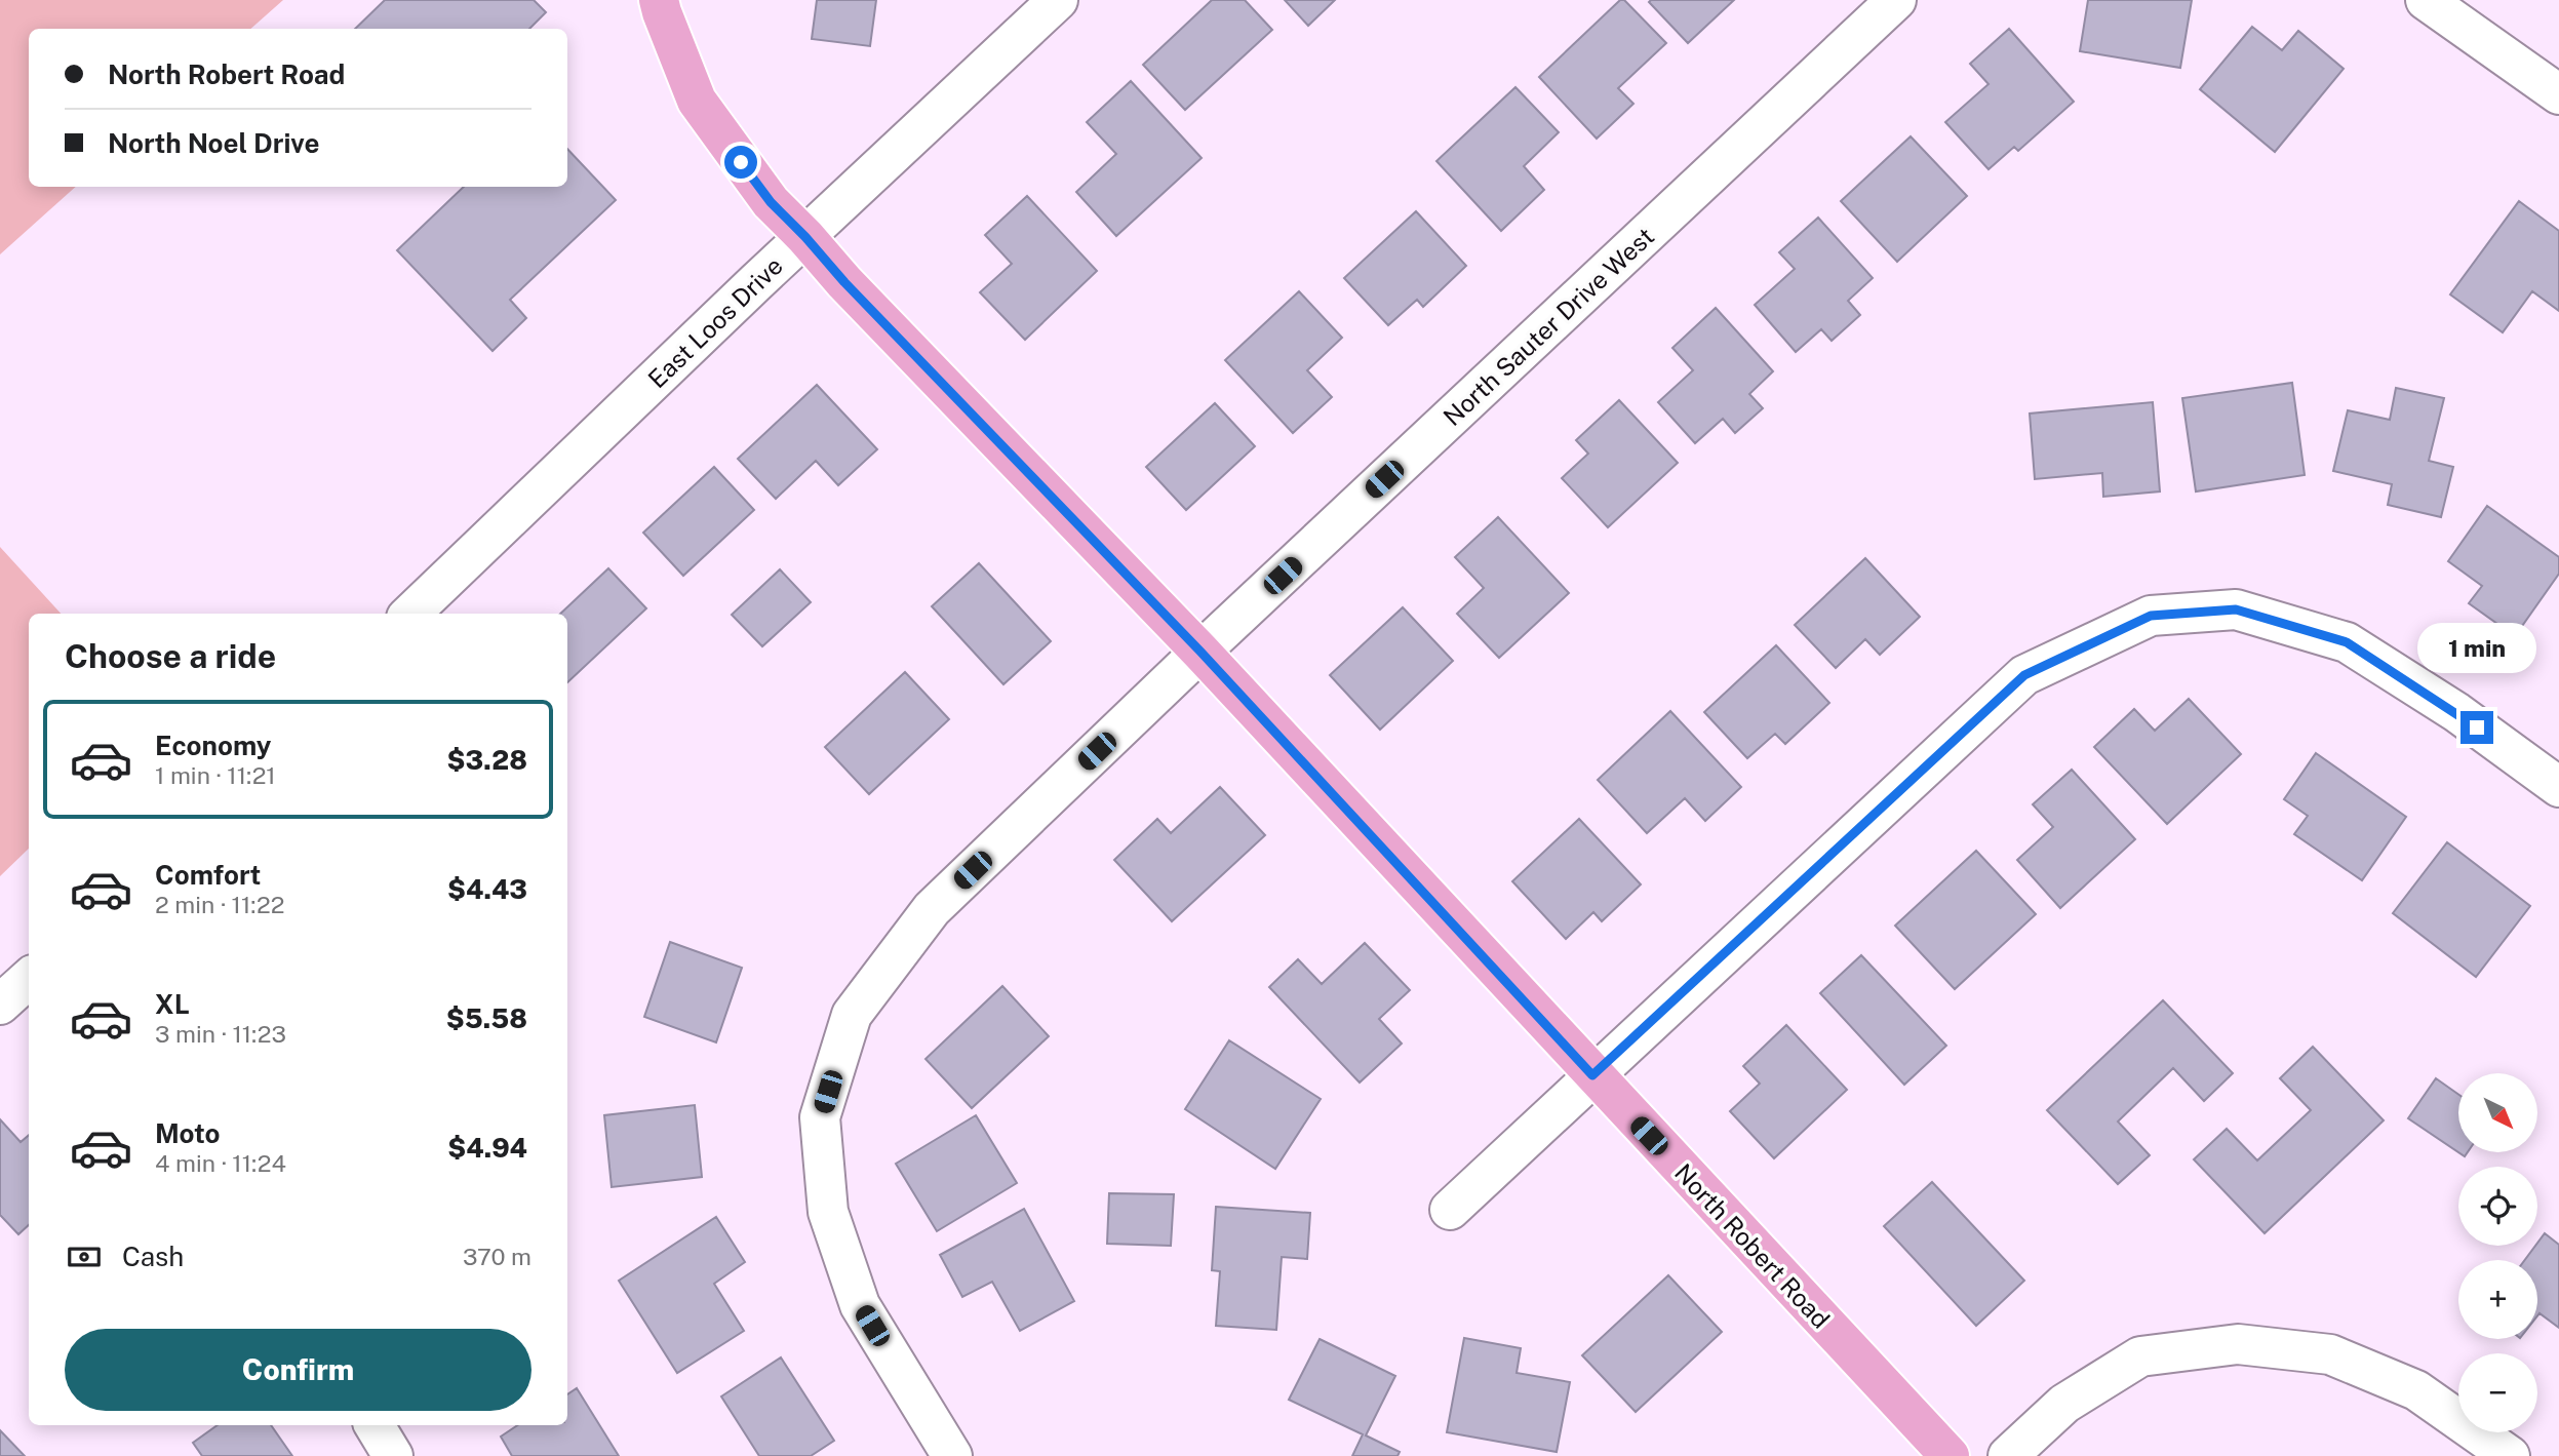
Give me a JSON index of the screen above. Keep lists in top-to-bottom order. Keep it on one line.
{"streets":{"main road":["North Robert Road"],"street":["East Loos Drive","North Sauter Drive West"]},"crossings":[["East Loos Drive","North Robert Road"],["North Sauter Drive West","North Robert Road"]],"north":"bottom right","page":{"banner":["North Robert Road","North Noel Drive"],"heading":"Choose a ride","bubble":"1 min","list":[{"name":"Economy","note":"1 min · 11:21","value":"$3.28"},{"name":"Comfort","note":"2 min · 11:22","value":"$4.43"},{"name":"XL","note":"3 min · 11:23","value":"$5.58"},{"name":"Moto","note":"4 min · 11:24","value":"$4.94"}],"map_buttons":["+","−"],"pay":["Cash","370 m"],"buttons":"Confirm"}}
